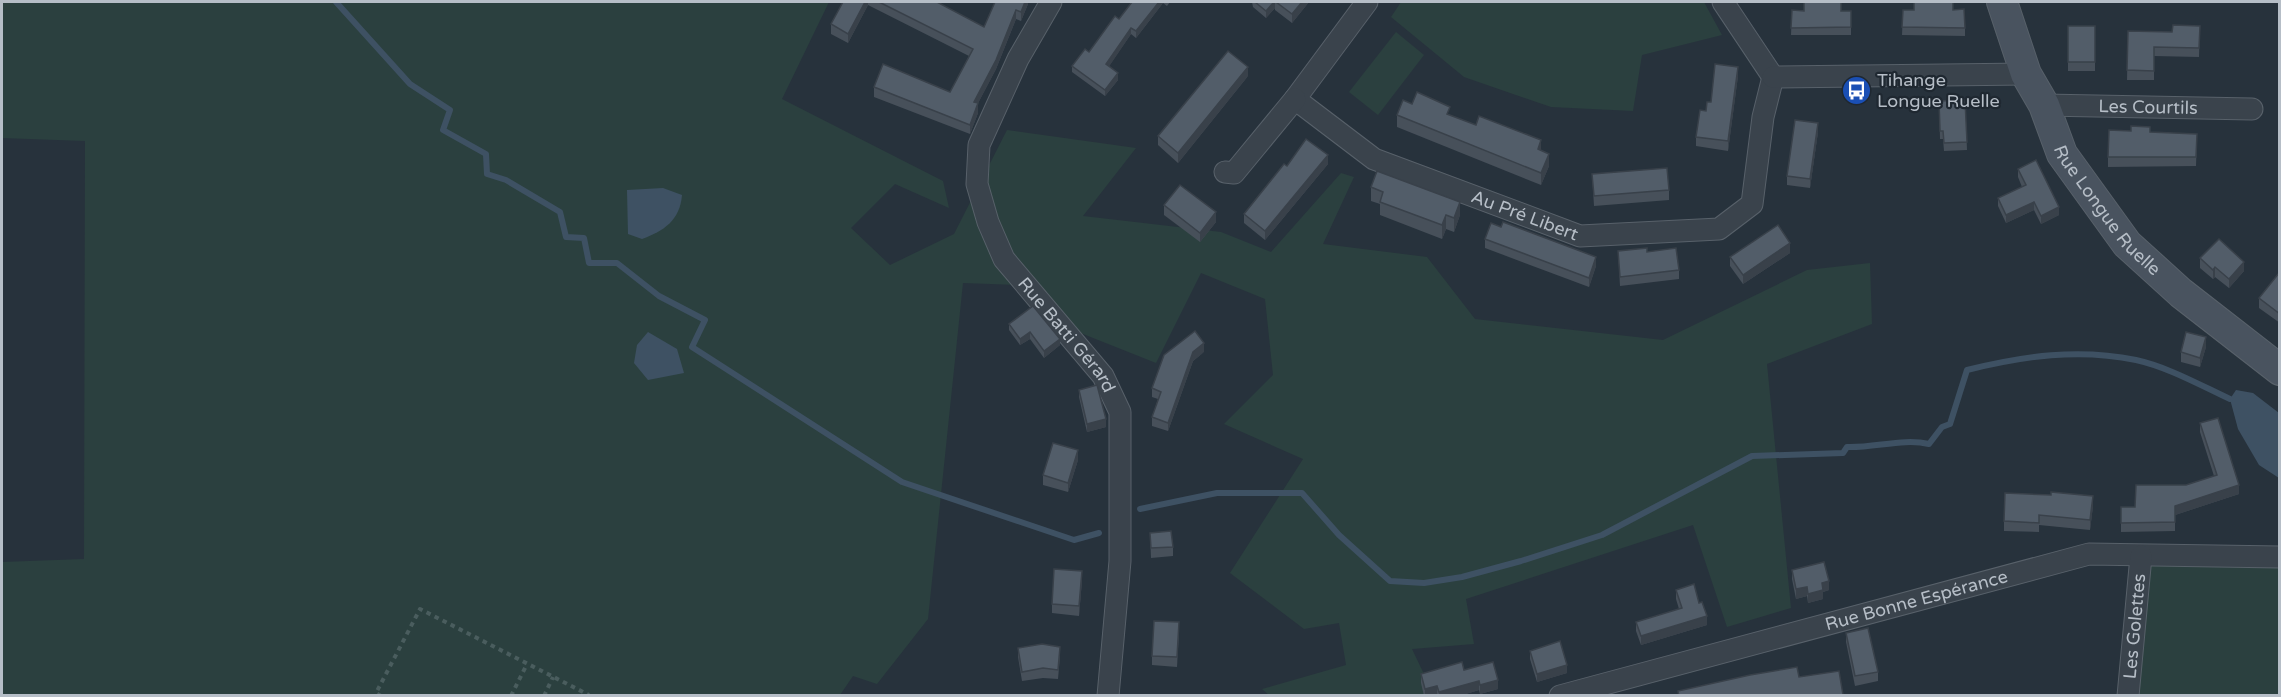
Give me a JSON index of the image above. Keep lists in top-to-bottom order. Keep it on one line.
{"streets":{"street":["Les Courtils","Rue Longue Ruelle","Au Pré Libert","Rue Batti Gérard","Rue Bonne Espérance","Les Golettes"]},"crossings":[["Les Courtils","Rue Longue Ruelle"],["Rue Bonne Espérance","Les Golettes"]],"places":{"bus stop":["Tihange Longue Ruelle"]}}
